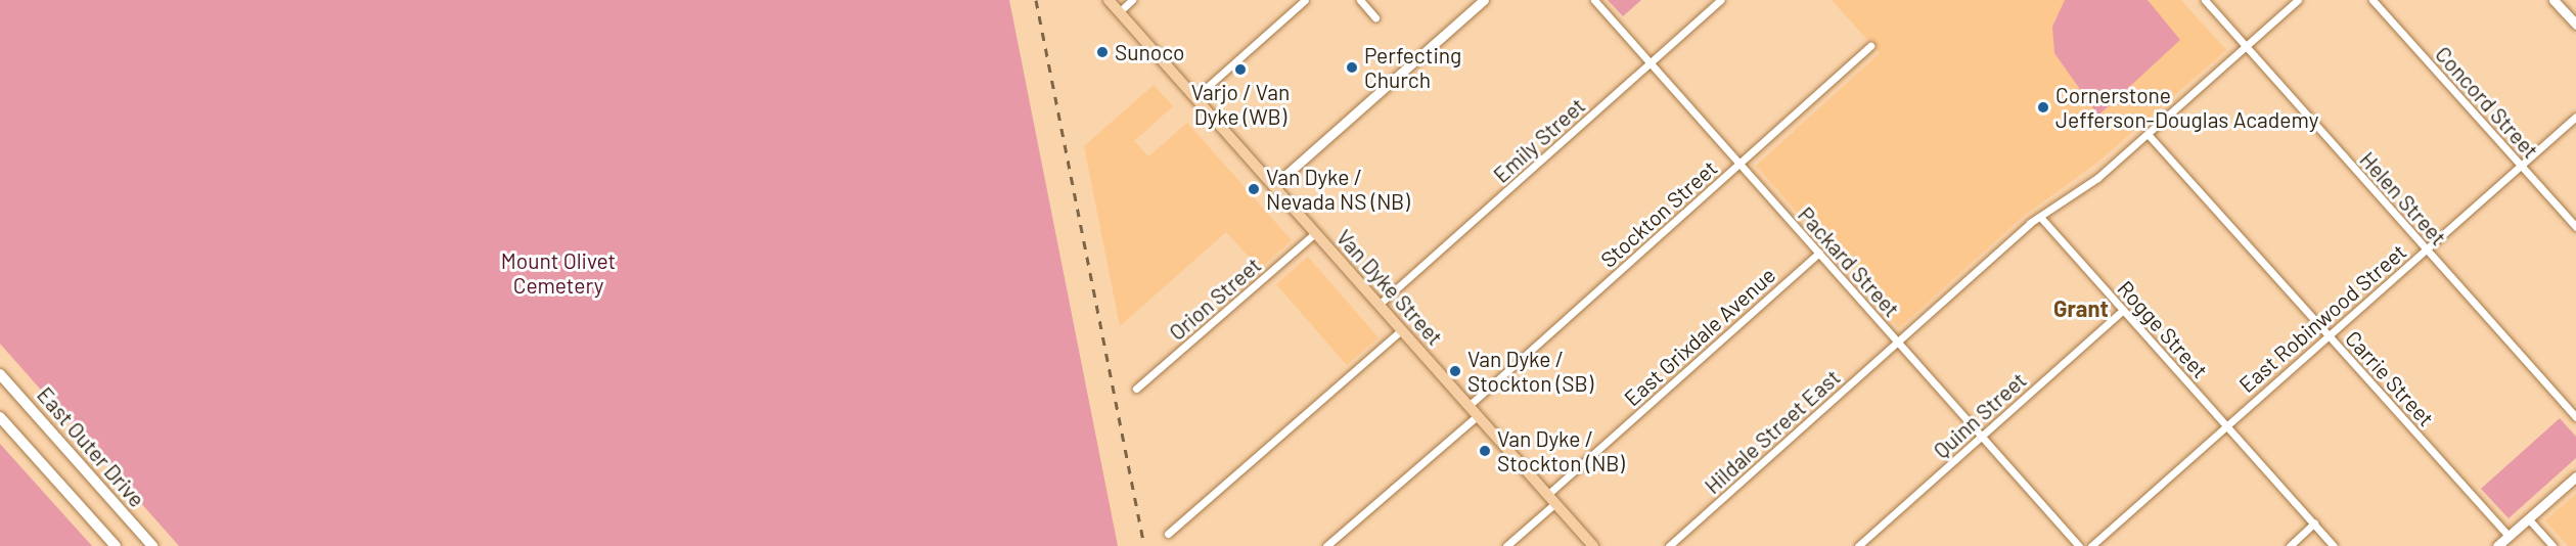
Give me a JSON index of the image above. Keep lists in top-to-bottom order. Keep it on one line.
{"streets":{"main road":["Van Dyke Street","East Outer Drive"],"street":["Concord Street","Emily Street","Helen Street","Stockton Street","Packard Street","Orion Street","East Robinwood Street","Rogge Street","East Grixdale Avenue","Carrie Street","Quinn Street","Hildale Street East"]},"crossings":[["Concord Street","East Robinwood Street"],["Emily Street","Packard Street"],["Emily Street","Van Dyke Street"],["Helen Street","East Robinwood Street"],["Helen Street","Hildale Street East"],["Stockton Street","Packard Street"],["Stockton Street","Van Dyke Street"],["Packard Street","East Grixdale Avenue"],["Packard Street","Quinn Street"],["Packard Street","Hildale Street East"],["Van Dyke Street","Orion Street"],["Van Dyke Street","East Grixdale Avenue"],["East Robinwood Street","Rogge Street"],["East Robinwood Street","Carrie Street"],["Rogge Street","Quinn Street"],["Rogge Street","Hildale Street East"],["Carrie Street","Hildale Street East"]],"districts":["Grant"],"parks":["Mount Olivet Cemetery"],"places":["Sunoco","Perfecting Church","Varjo / Van Dyke (WB)","Cornerstone Jefferson-Douglas Academy","Van Dyke / Nevada NS (NB)","Van Dyke / Stockton (SB)","Van Dyke / Stockton (NB)"]}
